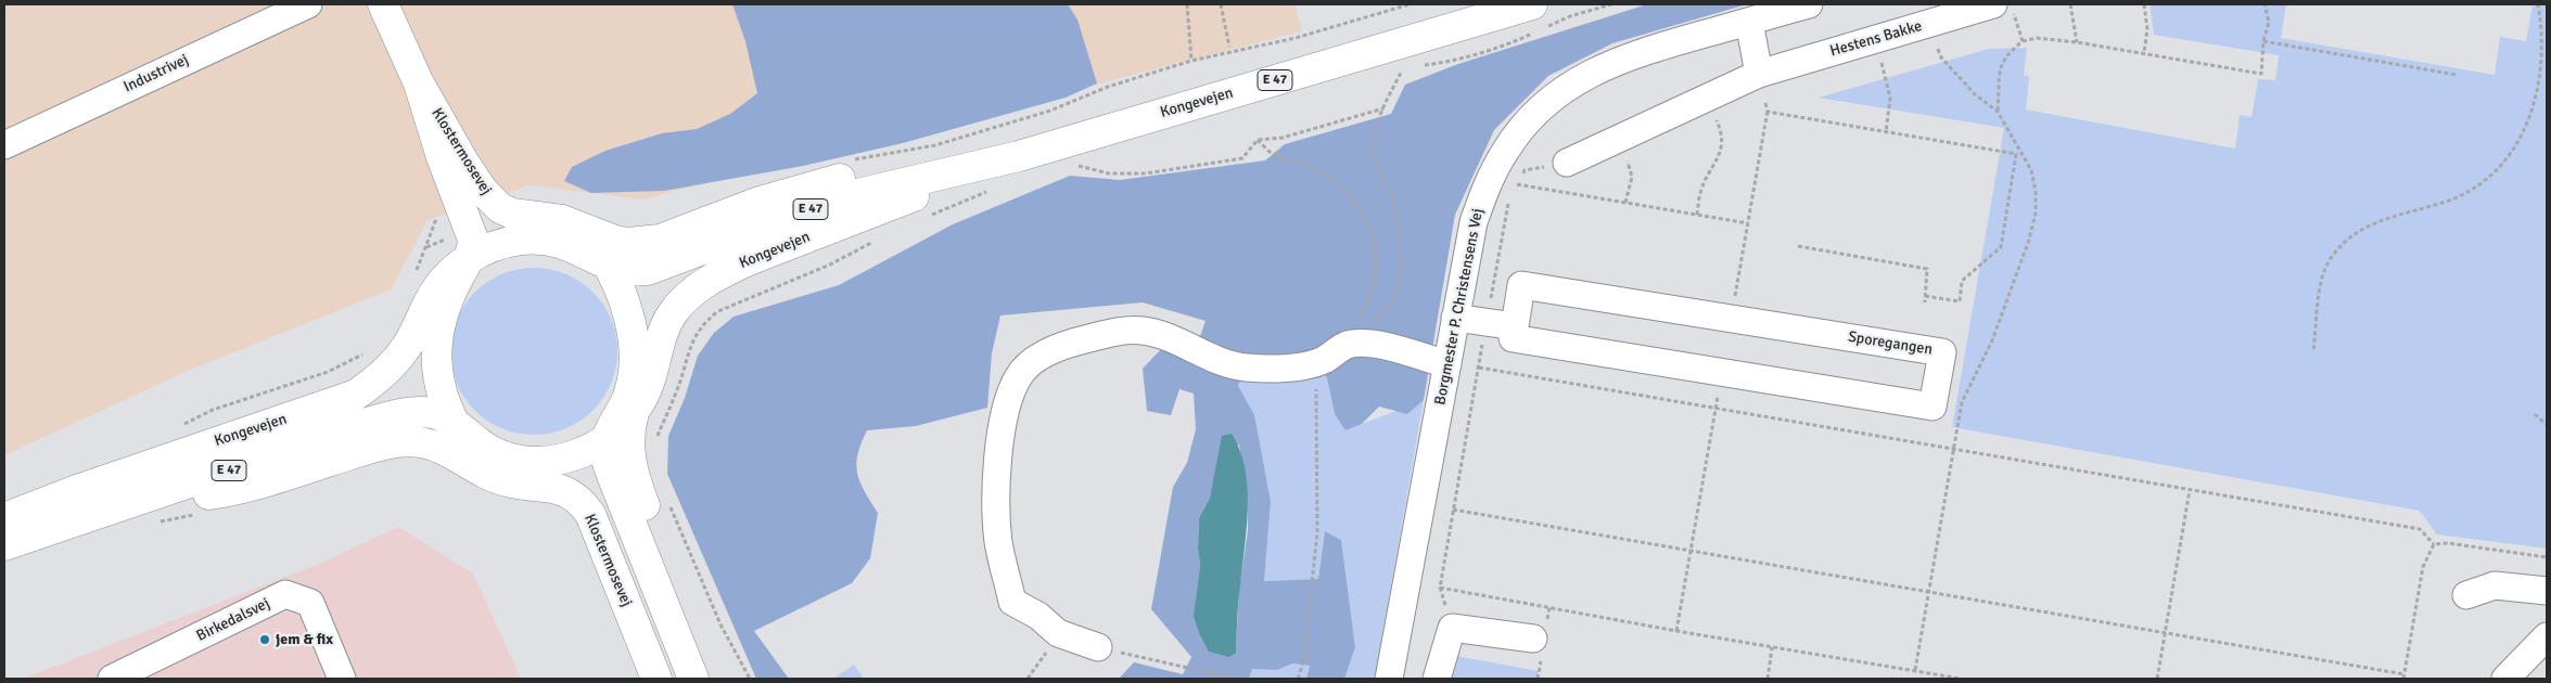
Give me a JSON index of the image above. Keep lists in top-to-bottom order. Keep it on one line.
{"streets":{"main road":["E 47","Kongevejen","Klostermosevej"],"street":["Hestens Bakke","Industrivej","Borgmester P. Christensens Vej","Sporegangen","Birkedalsvej"]},"crossings":[["E 47","Kongevejen"],["Kongevejen","Klostermosevej"]],"places":["jem & fix"]}
